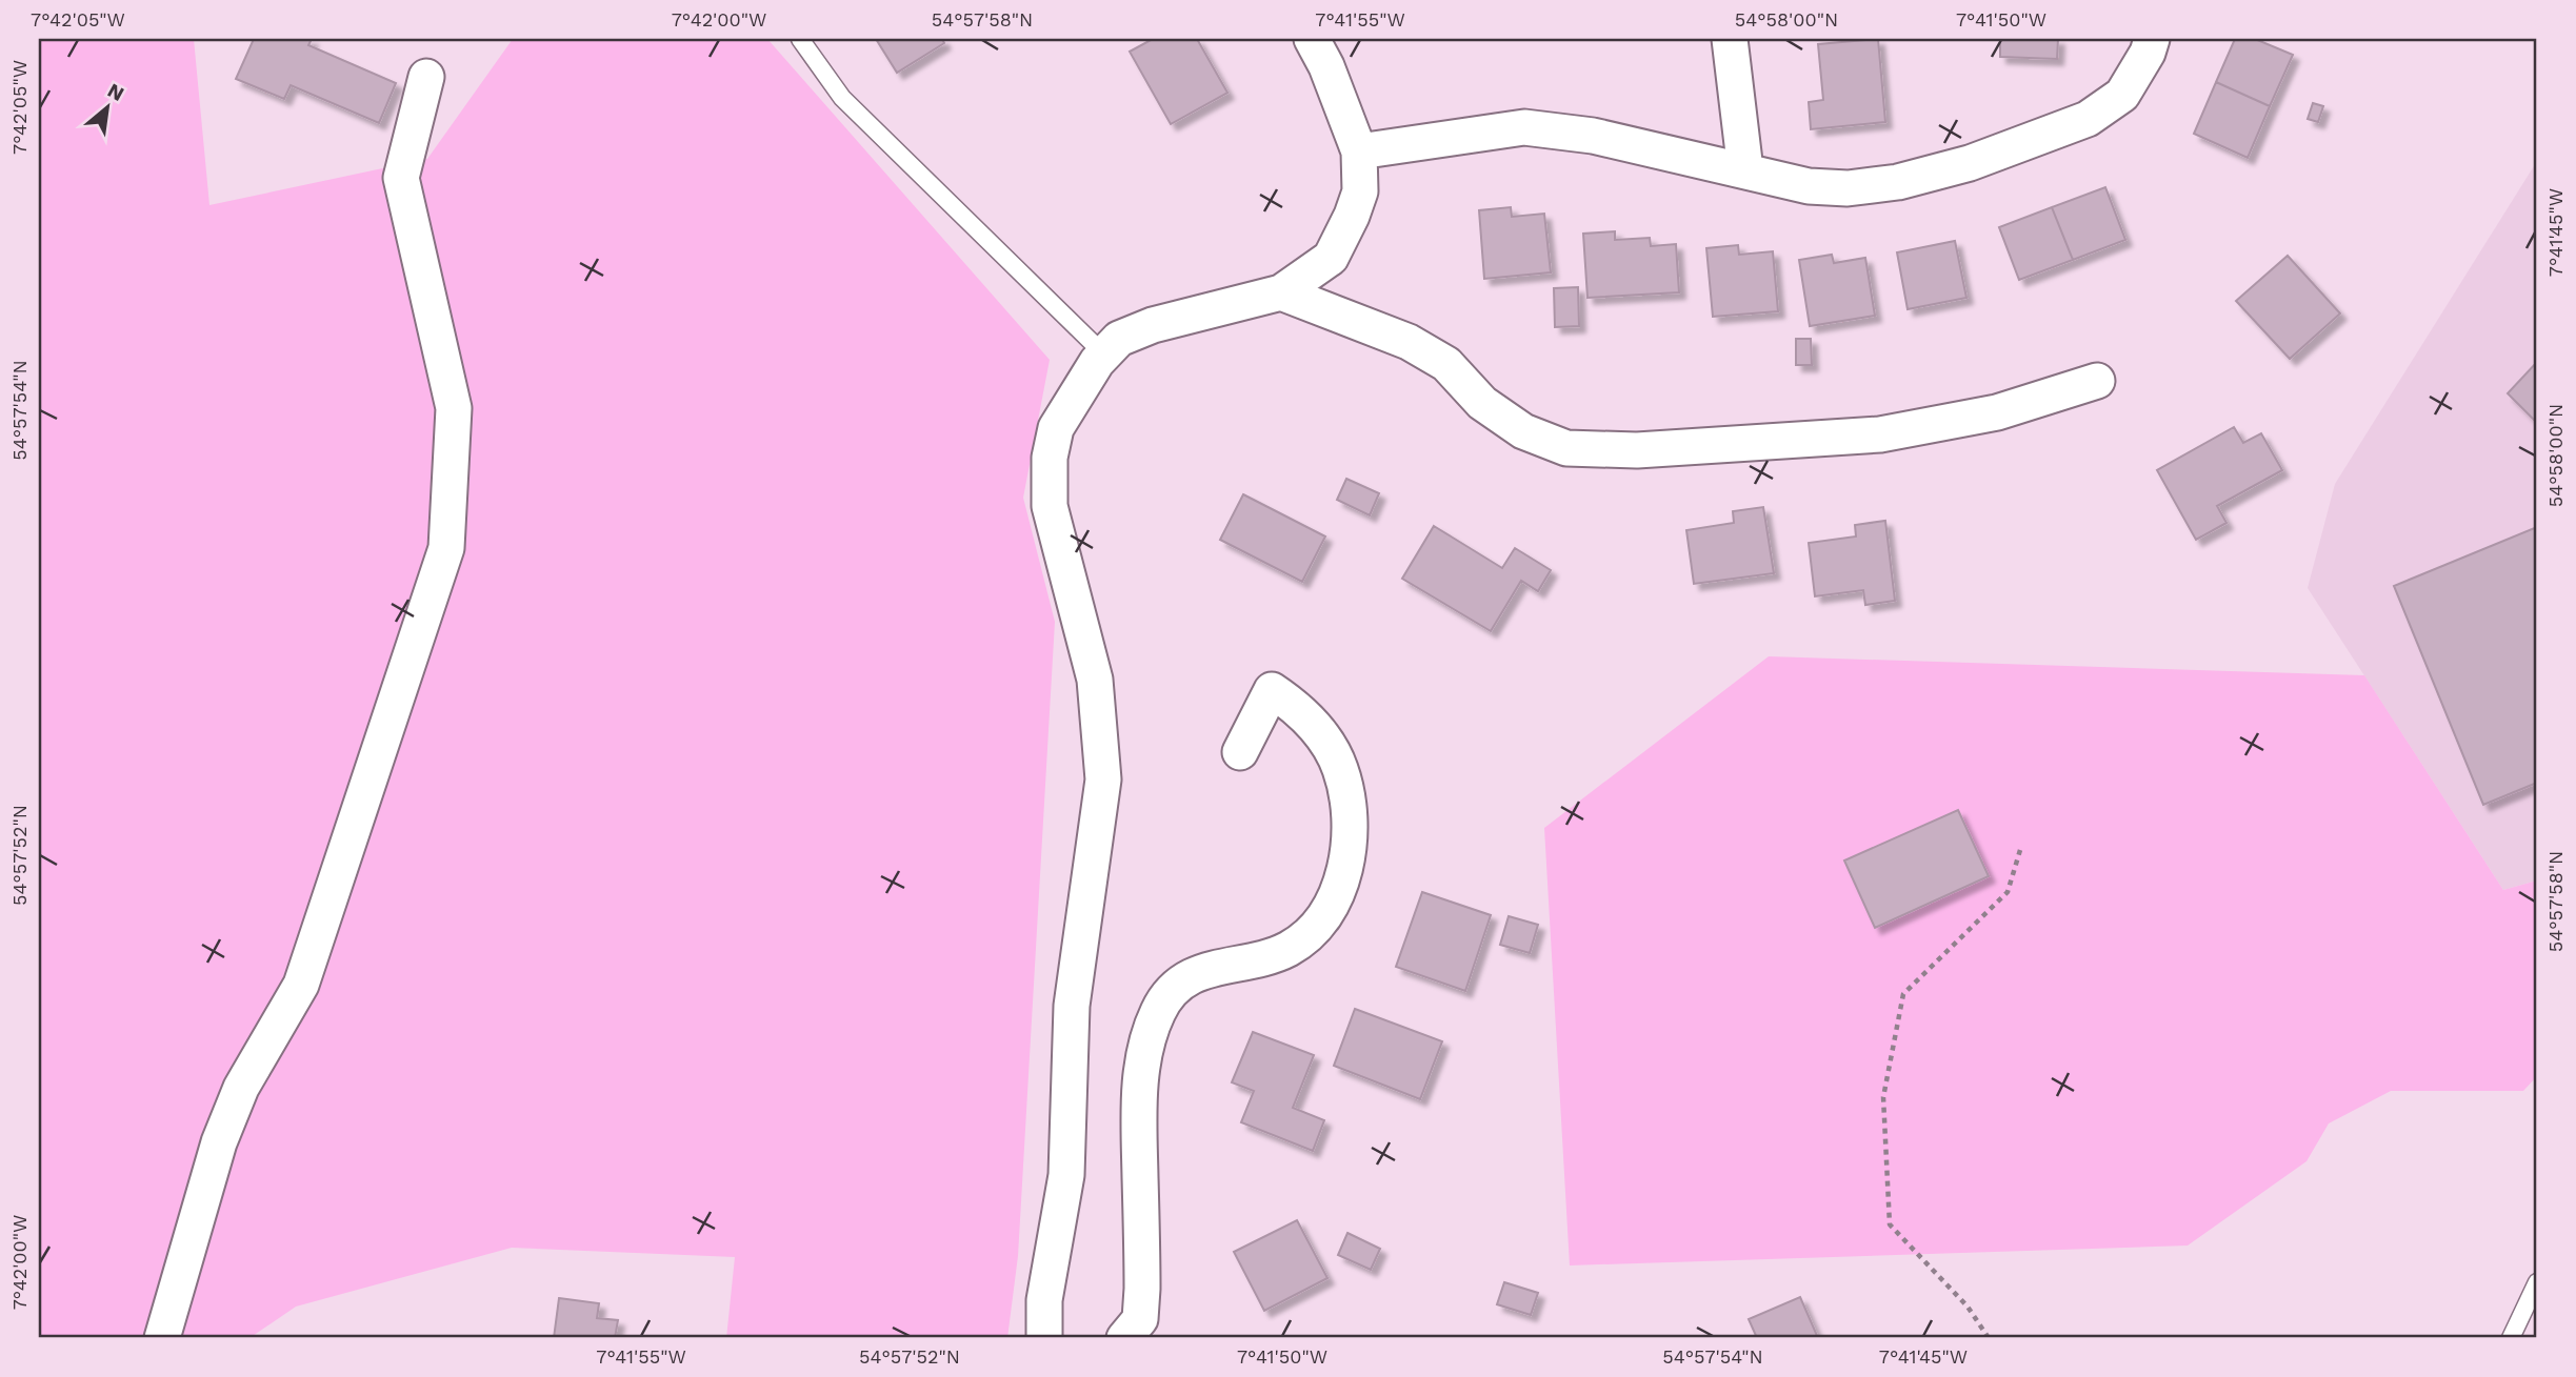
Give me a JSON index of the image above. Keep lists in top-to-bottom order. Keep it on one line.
{"north":"top right","coordinates":["7°42'05\"W","7°42'00\"W","54°57'58\"N","7°41'55\"W","54°58'00\"N","7°41'50\"W","7°41'45\"W","54°57'54\"N","54°57'52\"N"]}
